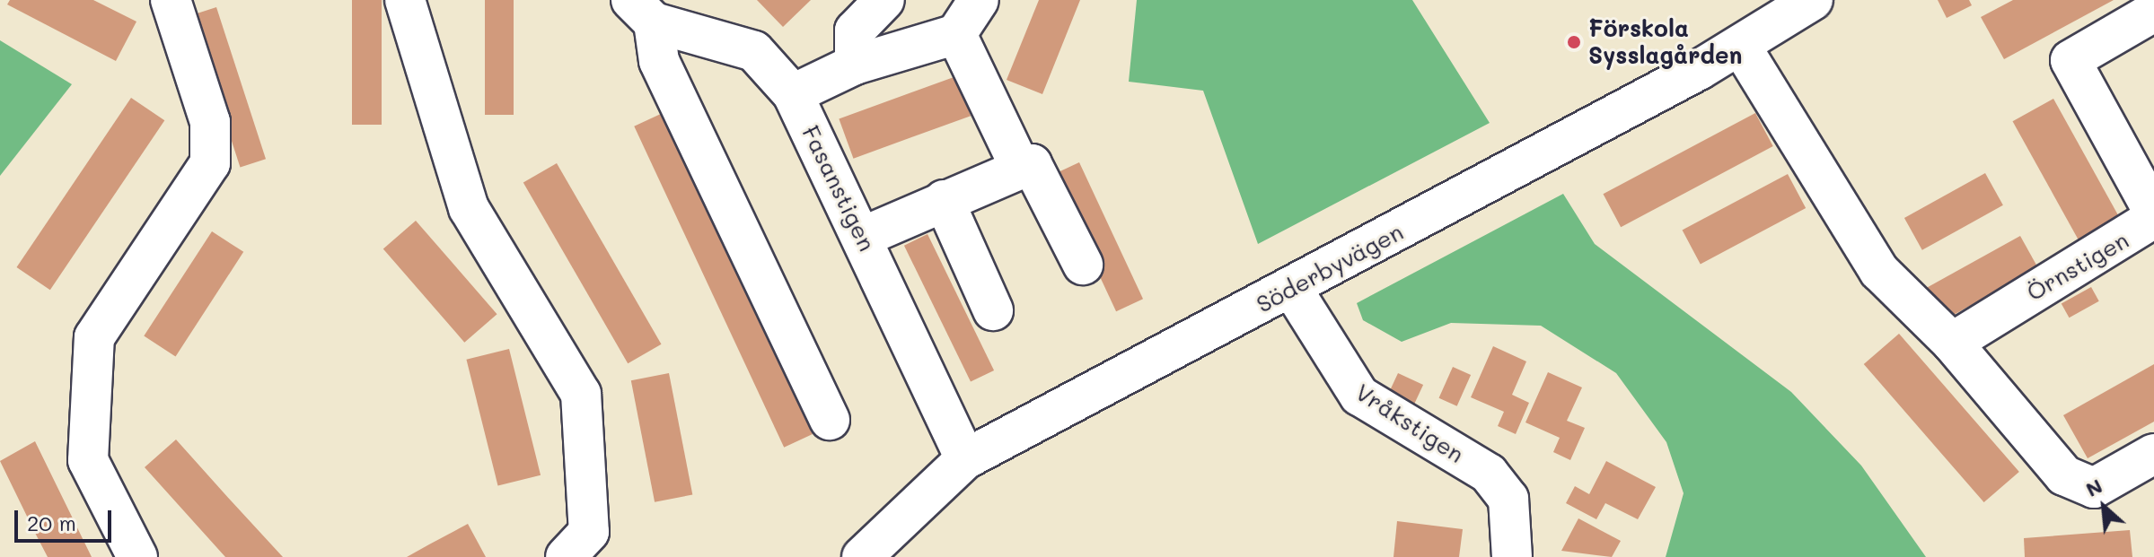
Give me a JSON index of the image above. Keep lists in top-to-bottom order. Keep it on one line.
{"streets":{"street":["Fasanstigen","Örnstigen","Söderbyvägen","Vråkstigen"]},"crossings":[["Fasanstigen","Söderbyvägen"],["Söderbyvägen","Vråkstigen"]],"places":["Förskola Sysslagården"],"scale_bar":"20 m","north":"top left"}
